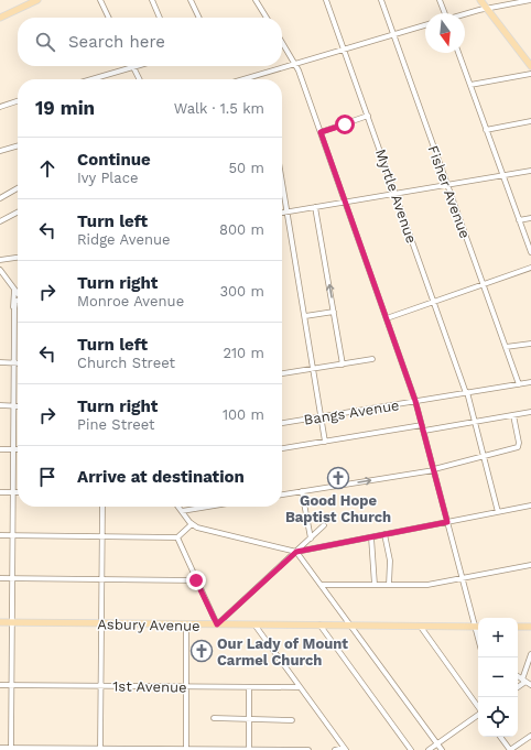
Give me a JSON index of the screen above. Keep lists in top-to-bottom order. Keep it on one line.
{"streets":{"main road":["Asbury Avenue"],"street":["Fisher Avenue","Myrtle Avenue","Bangs Avenue","1st Avenue"]},"crossings":[["Fisher Avenue","Bangs Avenue"],["Myrtle Avenue","Bangs Avenue"]],"places":{"church":["Good Hope Baptist Church","Our Lady of Mount Carmel Church"]},"north":"bottom","page":{"search":"Search here","heading":["19 min","Walk · 1.5 km"],"list":[["Continue","Ivy Place","50 m"],["Turn left","Ridge Avenue","800 m"],["Turn right","Monroe Avenue","300 m"],["Turn left","Church Street","210 m"],["Turn right","Pine Street","100 m"],"Arrive at destination"],"map_buttons":["+","−"]}}
